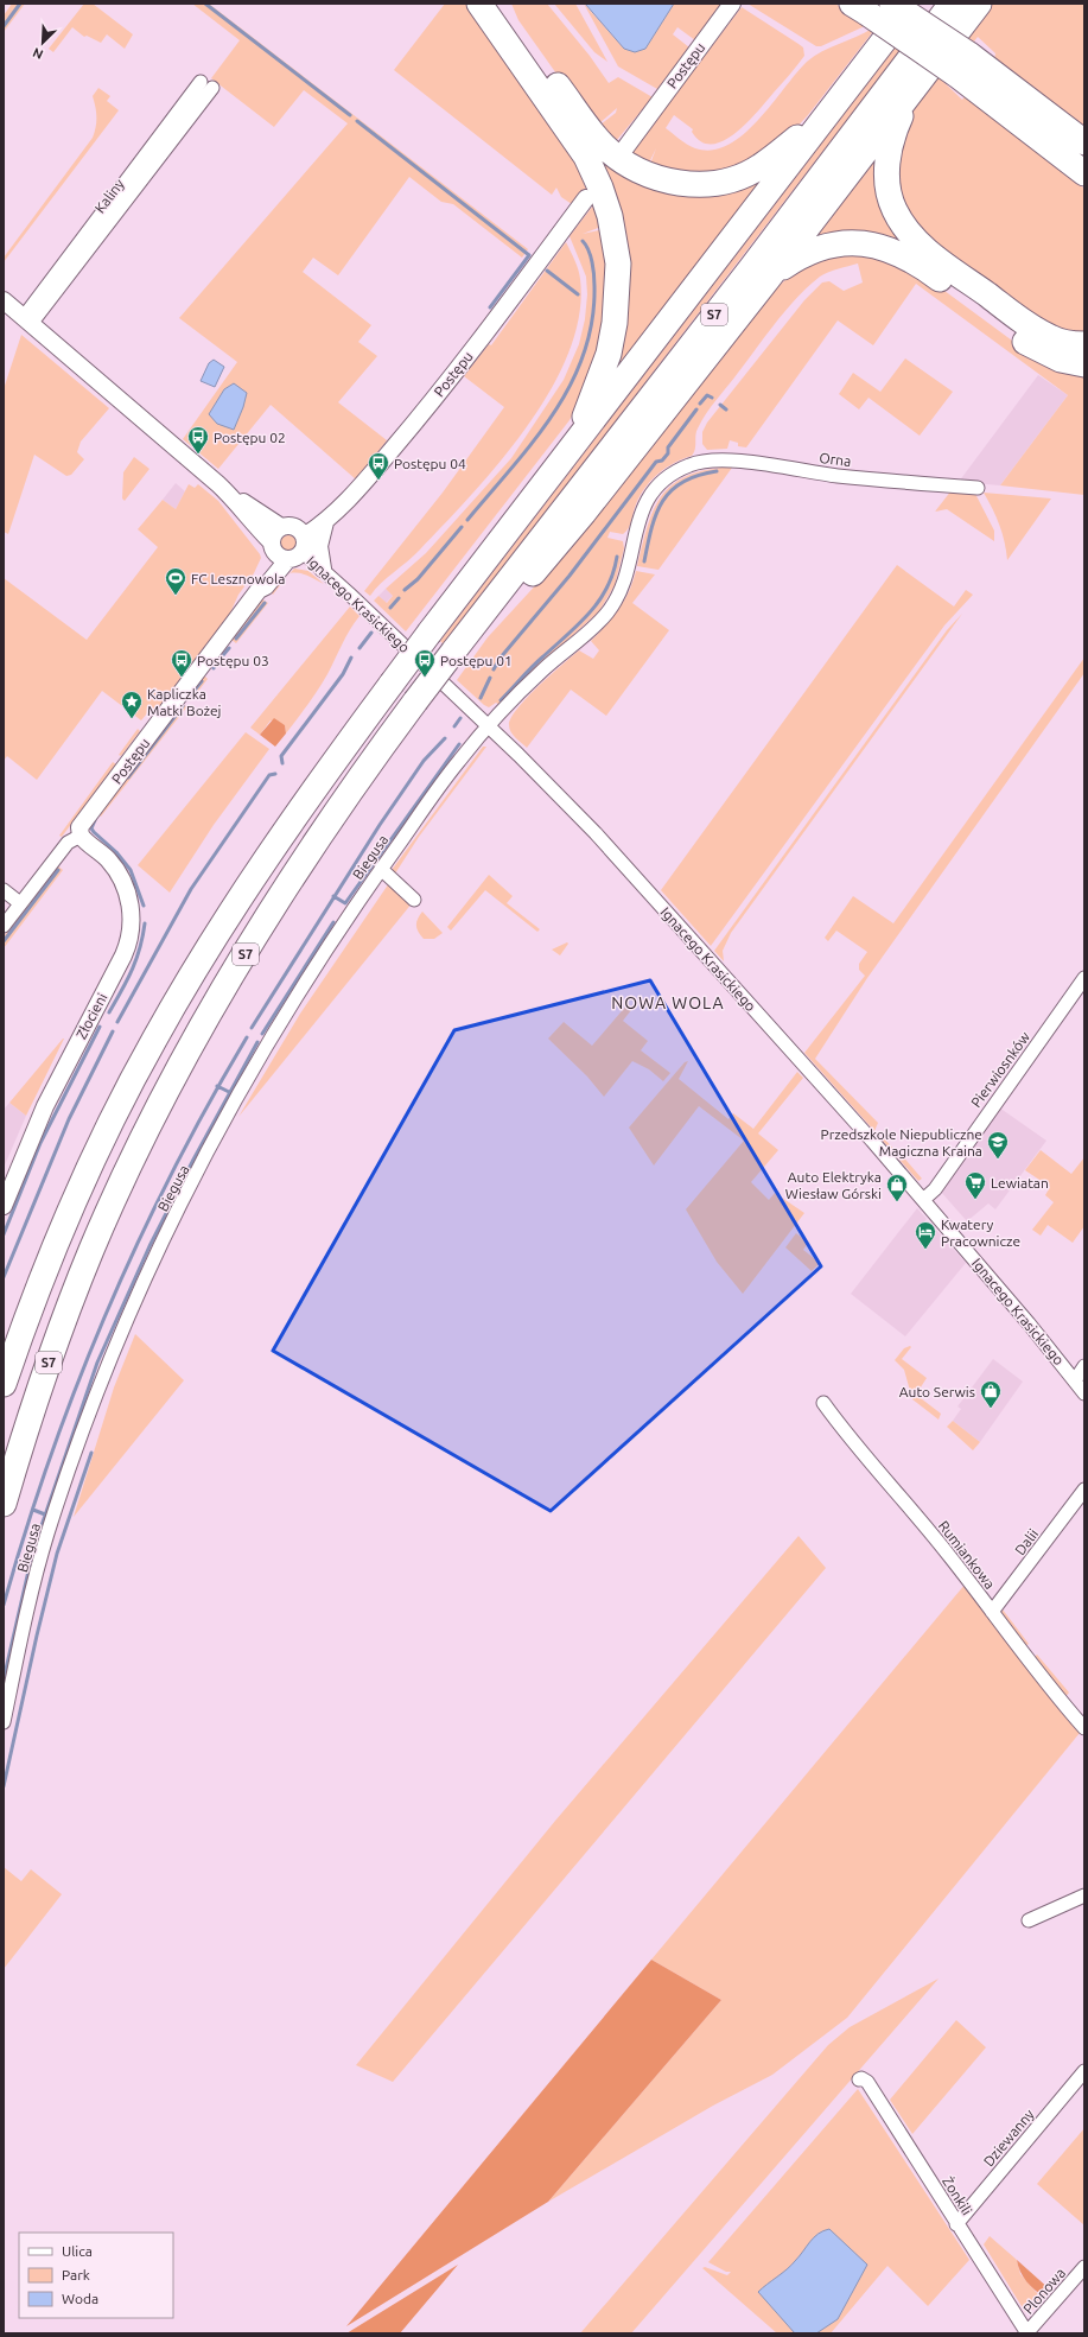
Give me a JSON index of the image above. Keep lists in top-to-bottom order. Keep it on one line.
{"streets":{"highway":["S7"],"street":["Postępu","Kaliny","Orna","Ignacego Krasickiego","Biegusa","Złocieni","Pierwiosnków","Dalii","Rumiankowa","Dziewanny","Żonkili","Plonowa"]},"crossings":[["Postępu","Ignacego Krasickiego"],["Postępu","Złocieni"],["Orna","Ignacego Krasickiego"],["Orna","Biegusa"],["Ignacego Krasickiego","Biegusa"],["Ignacego Krasickiego","Pierwiosnków"],["Dalii","Rumiankowa"],["Dziewanny","Żonkili"],["Żonkili","Plonowa"]],"districts":["NOWA WOLA"],"places":{"bus stop":["Postępu 02","Postępu 04","Postępu 03","Postępu 01"],"sports":["FC Lesznowola"],"place":["Kapliczka Matki Bożej"],"school or university":["Przedszkole Niepubliczne Magiczna Kraina"],"supermarket":["Lewiatan"],"shop":["Auto Elektryka Wiesław Górski","Auto Serwis"],"hotel":["Kwatery Pracownicze"]},"legend":["Ulica","Park","Woda"],"north":"bottom left"}
